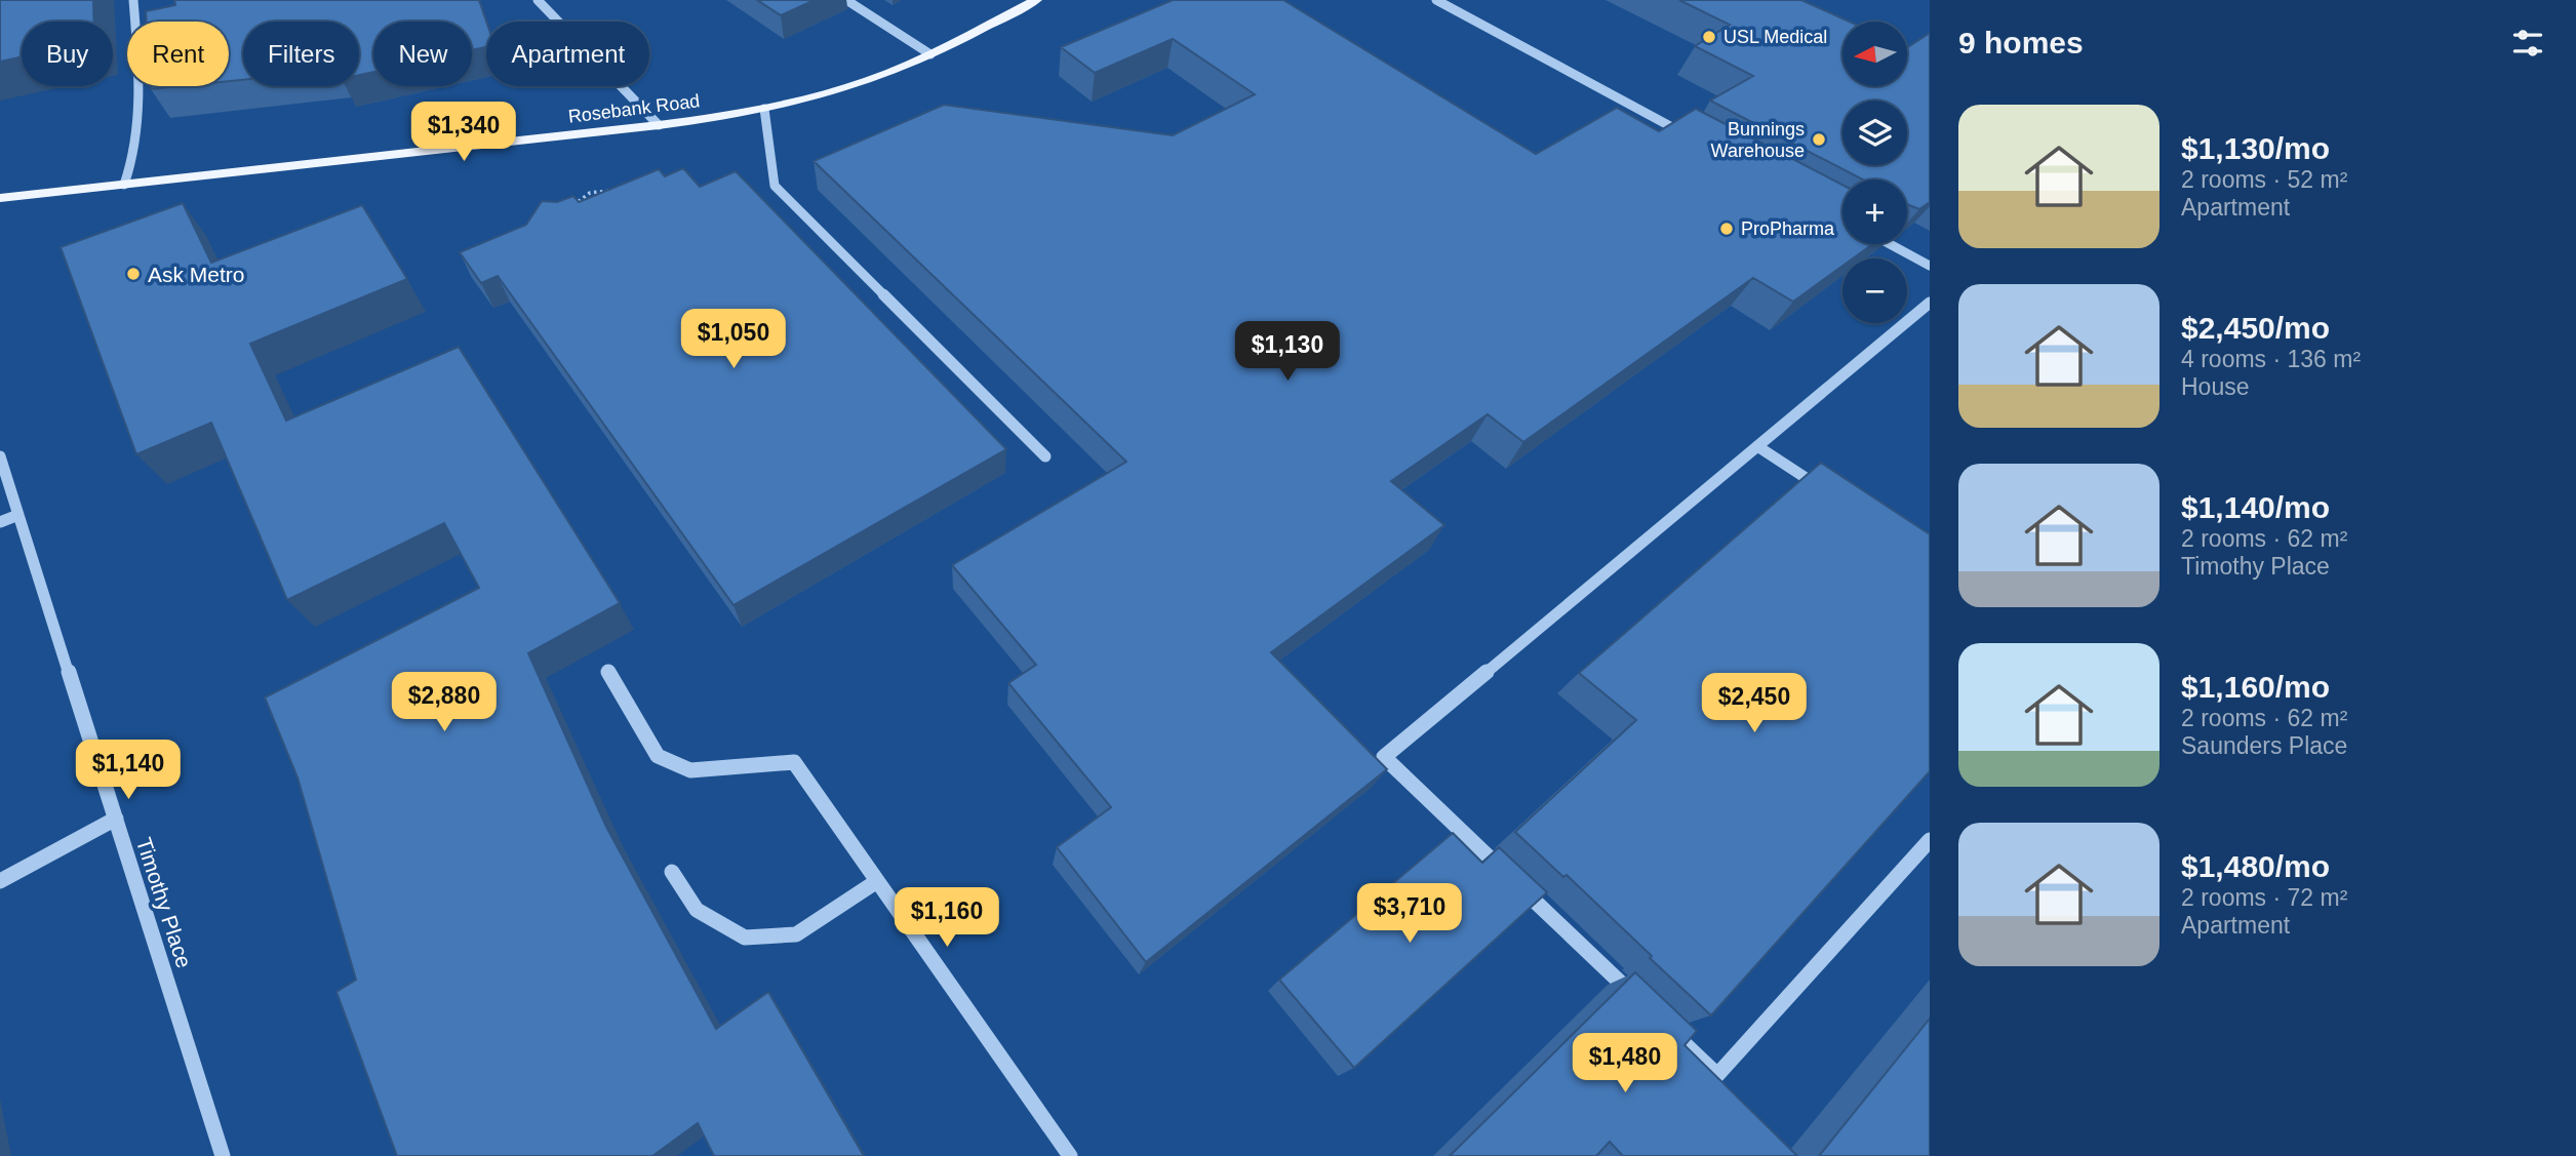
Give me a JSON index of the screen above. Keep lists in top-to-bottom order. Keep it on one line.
{"streets":{"main road":["Rosebank Road"],"street":["Timothy Place"]},"places":["USL Medical","Bunnings Warehouse","ProPharma","Ask Metro"],"north":"left","page":{"heading":"9 homes","map_buttons":["+","−"],"chip":["Buy","Rent","Filters","New","Apartment"],"list":[{"name":"$1,130/mo","note":"2 rooms · 52 m² · Apartment"},{"name":"$2,450/mo","note":"4 rooms · 136 m² · House"},{"name":"$1,140/mo","note":"2 rooms · 62 m² · Timothy Place"},{"name":"$1,160/mo","note":"2 rooms · 62 m² · Saunders Place"},{"name":"$1,480/mo","note":"2 rooms · 72 m² · Apartment"}],"price":["$1,340","$1,050","$1,130","$2,880","$2,450","$1,140","$3,710","$1,160","$1,480"]}}
